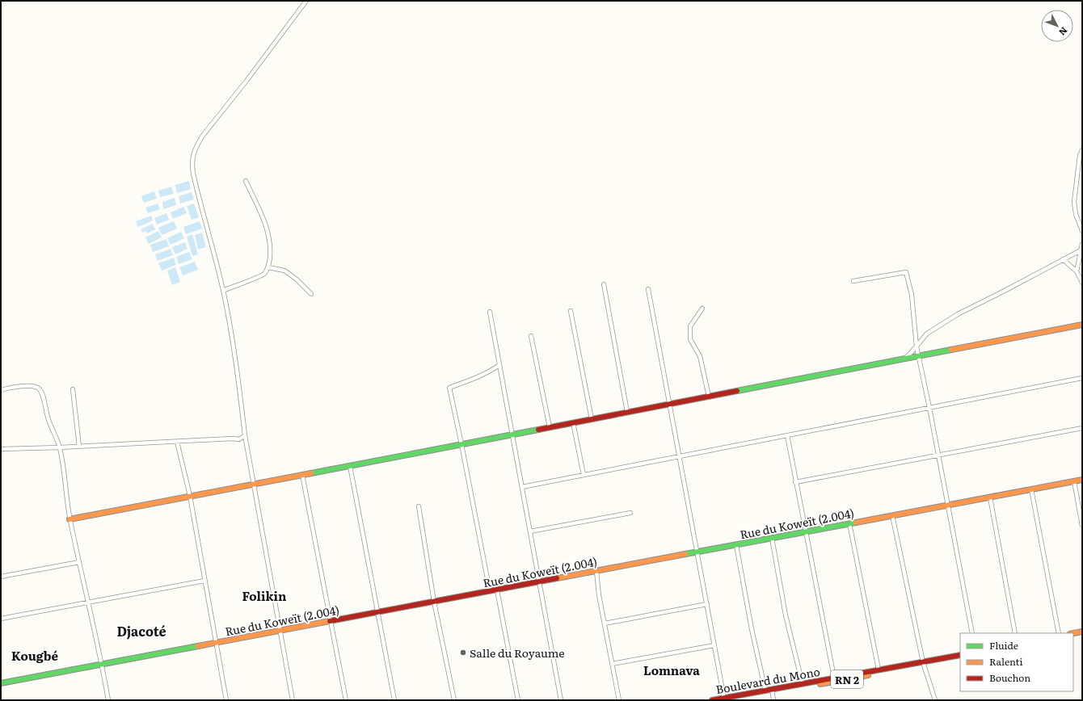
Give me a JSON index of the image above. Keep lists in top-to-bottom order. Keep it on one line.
{"streets":{"street":["Rue du Koweït (2.004)","RN 2","Boulevard du Mono"]},"districts":["Folikin","Djacoté","Kougbé","Lomnava"],"places":["Salle du Royaume"],"legend":["Fluide","Ralenti","Bouchon"],"north":"bottom right"}
